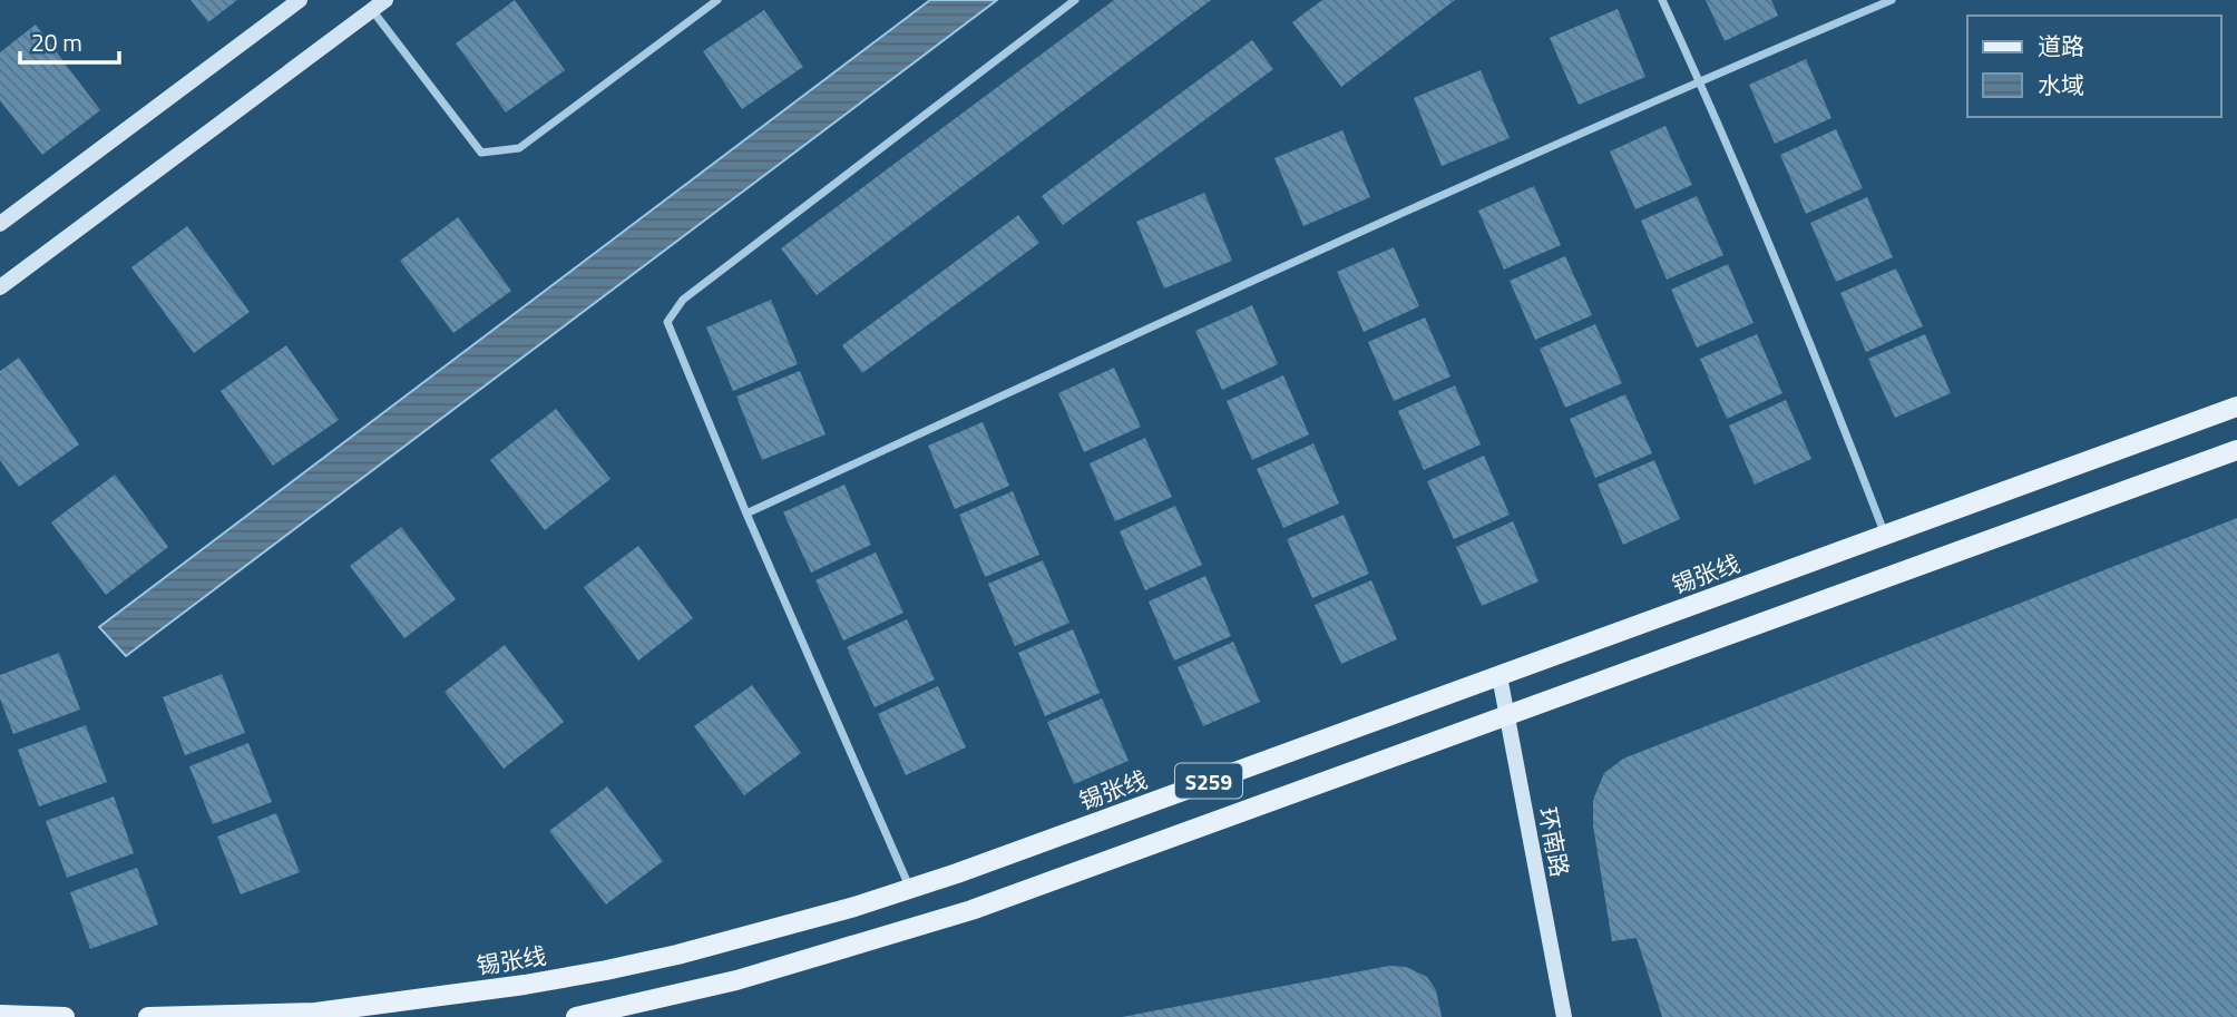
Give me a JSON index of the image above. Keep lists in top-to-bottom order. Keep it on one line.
{"streets":{"main road":["锡张线","S259"],"street":["环南路"]},"crossings":[["锡张线","环南路"],["S259","环南路"]],"legend":["道路","水域"],"scale_bar":"20 m"}
